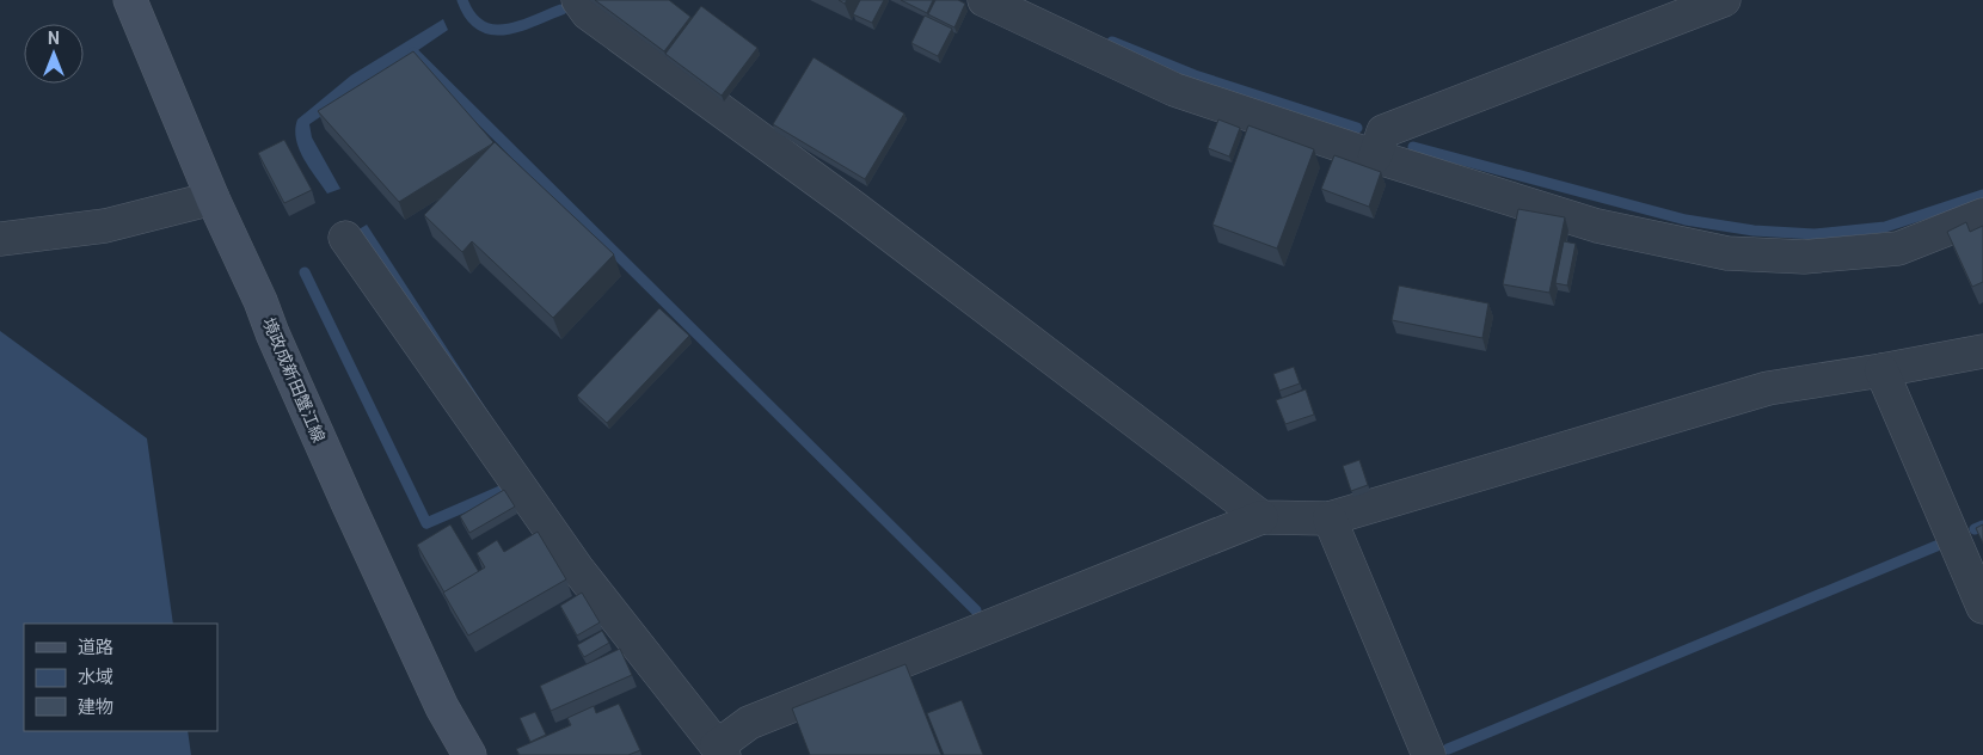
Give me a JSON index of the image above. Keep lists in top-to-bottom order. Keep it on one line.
{"streets":{"main road":["境政成新田蟹江線"]},"legend":["道路","水域","建物"],"north":"top"}
